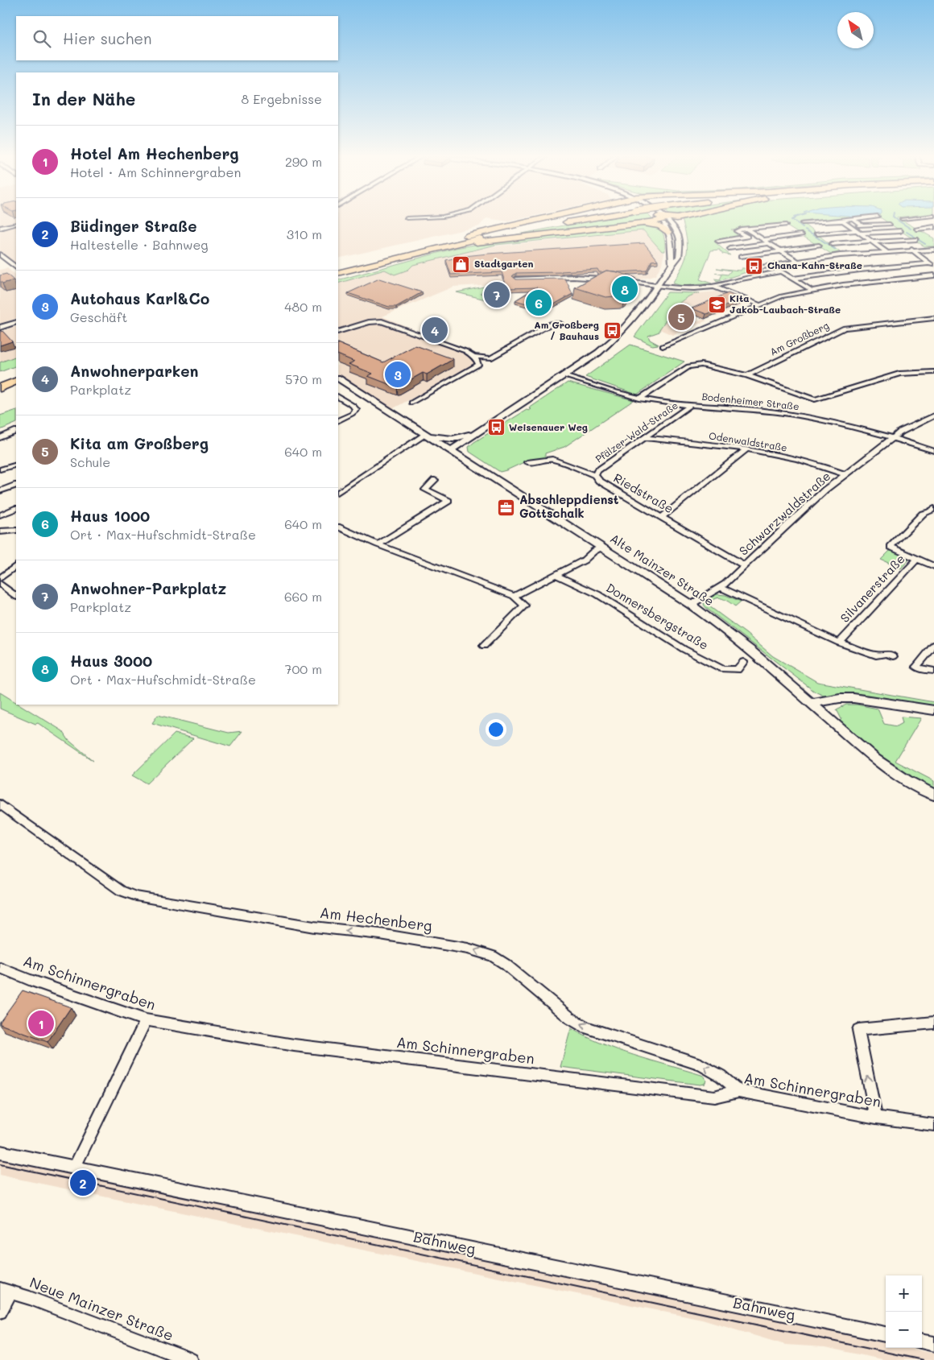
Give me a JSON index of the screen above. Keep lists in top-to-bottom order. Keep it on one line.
{"streets":{"street":["Am Großberg","Bodenheimer Straße","Pfälzer-Wald-Straße","Odenwaldstraße","Riedstraße","Schwarzwaldstraße","Alte Mainzer Straße","Silvanerstraße","Donnersbergstraße","Am Hechenberg","Am Schinnergraben","Bahnweg","Neue Mainzer Straße"]},"crossings":[["Bodenheimer Straße","Pfälzer-Wald-Straße"],["Bodenheimer Straße","Schwarzwaldstraße"],["Pfälzer-Wald-Straße","Odenwaldstraße"],["Pfälzer-Wald-Straße","Riedstraße"],["Odenwaldstraße","Schwarzwaldstraße"],["Riedstraße","Schwarzwaldstraße"],["Schwarzwaldstraße","Alte Mainzer Straße"],["Am Hechenberg","Am Schinnergraben"]],"one_way":["Am Hechenberg"],"places":{"shop":["Stadtgarten"],"bus stop":["Chana-Kahn-Straße","Am Großberg / Bauhaus","Weisenauer Weg"],"school or university":["Kita Jakob-Laubach-Straße"],"office":["Abschleppdienst Gottschalk"]},"north":"top left","page":{"search":"Hier suchen","heading":["In der Nähe","8 Ergebnisse"],"list":[{"mark":"1","name":"Hotel Am Hechenberg","note":"Hotel · Am Schinnergraben","value":"290 m"},{"mark":"2","name":"Büdinger Straße","note":"Haltestelle · Bahnweg","value":"310 m"},{"mark":"3","name":"Autohaus Karl&Co","note":"Geschäft","value":"480 m"},{"mark":"4","name":"Anwohnerparken","note":"Parkplatz","value":"570 m"},{"mark":"5","name":"Kita am Großberg","note":"Schule","value":"640 m"},{"mark":"6","name":"Haus 1000","note":"Ort · Max-Hufschmidt-Straße","value":"640 m"},{"mark":"7","name":"Anwohner-Parkplatz","note":"Parkplatz","value":"660 m"},{"mark":"8","name":"Haus 3000","note":"Ort · Max-Hufschmidt-Straße","value":"700 m"}],"pins":["8","7","6","5","4","3","1","2"],"map_buttons":["+","−"]}}
